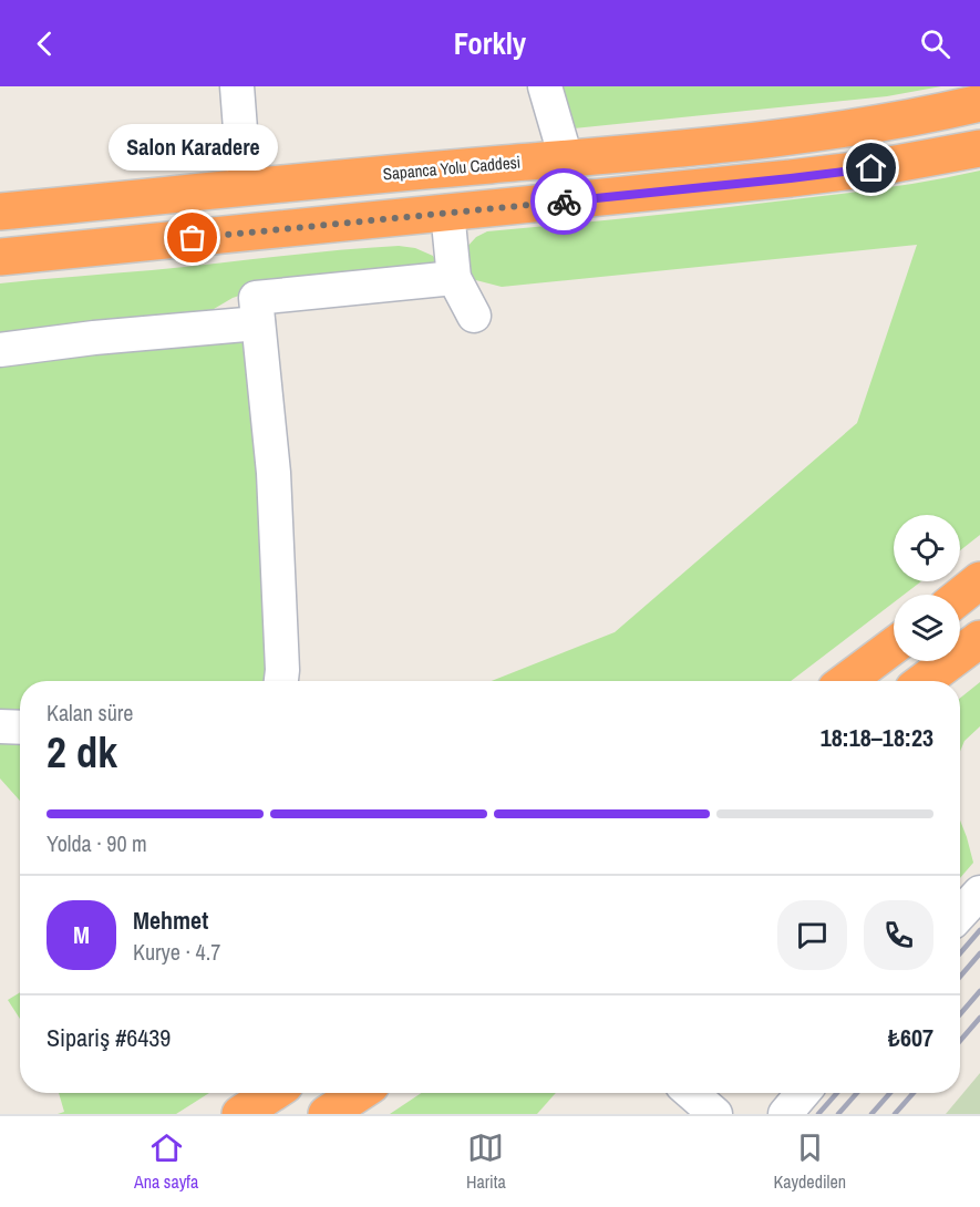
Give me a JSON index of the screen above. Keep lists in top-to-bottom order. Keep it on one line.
{"streets":{"highway":["Sapanca Yolu Caddesi"]},"places":["Salon Karadere"],"page":{"header":"Forkly","bubble":"Salon Karadere","heading":["2 dk","Kalan süre","18:18–18:23"],"panel":["Mehmet","Kurye · 4.7","Sipariş #6439","₺607"],"bar":"Yolda · 90 m","round":"M","tabs":["Ana sayfa","Harita","Kaydedilen"]}}
